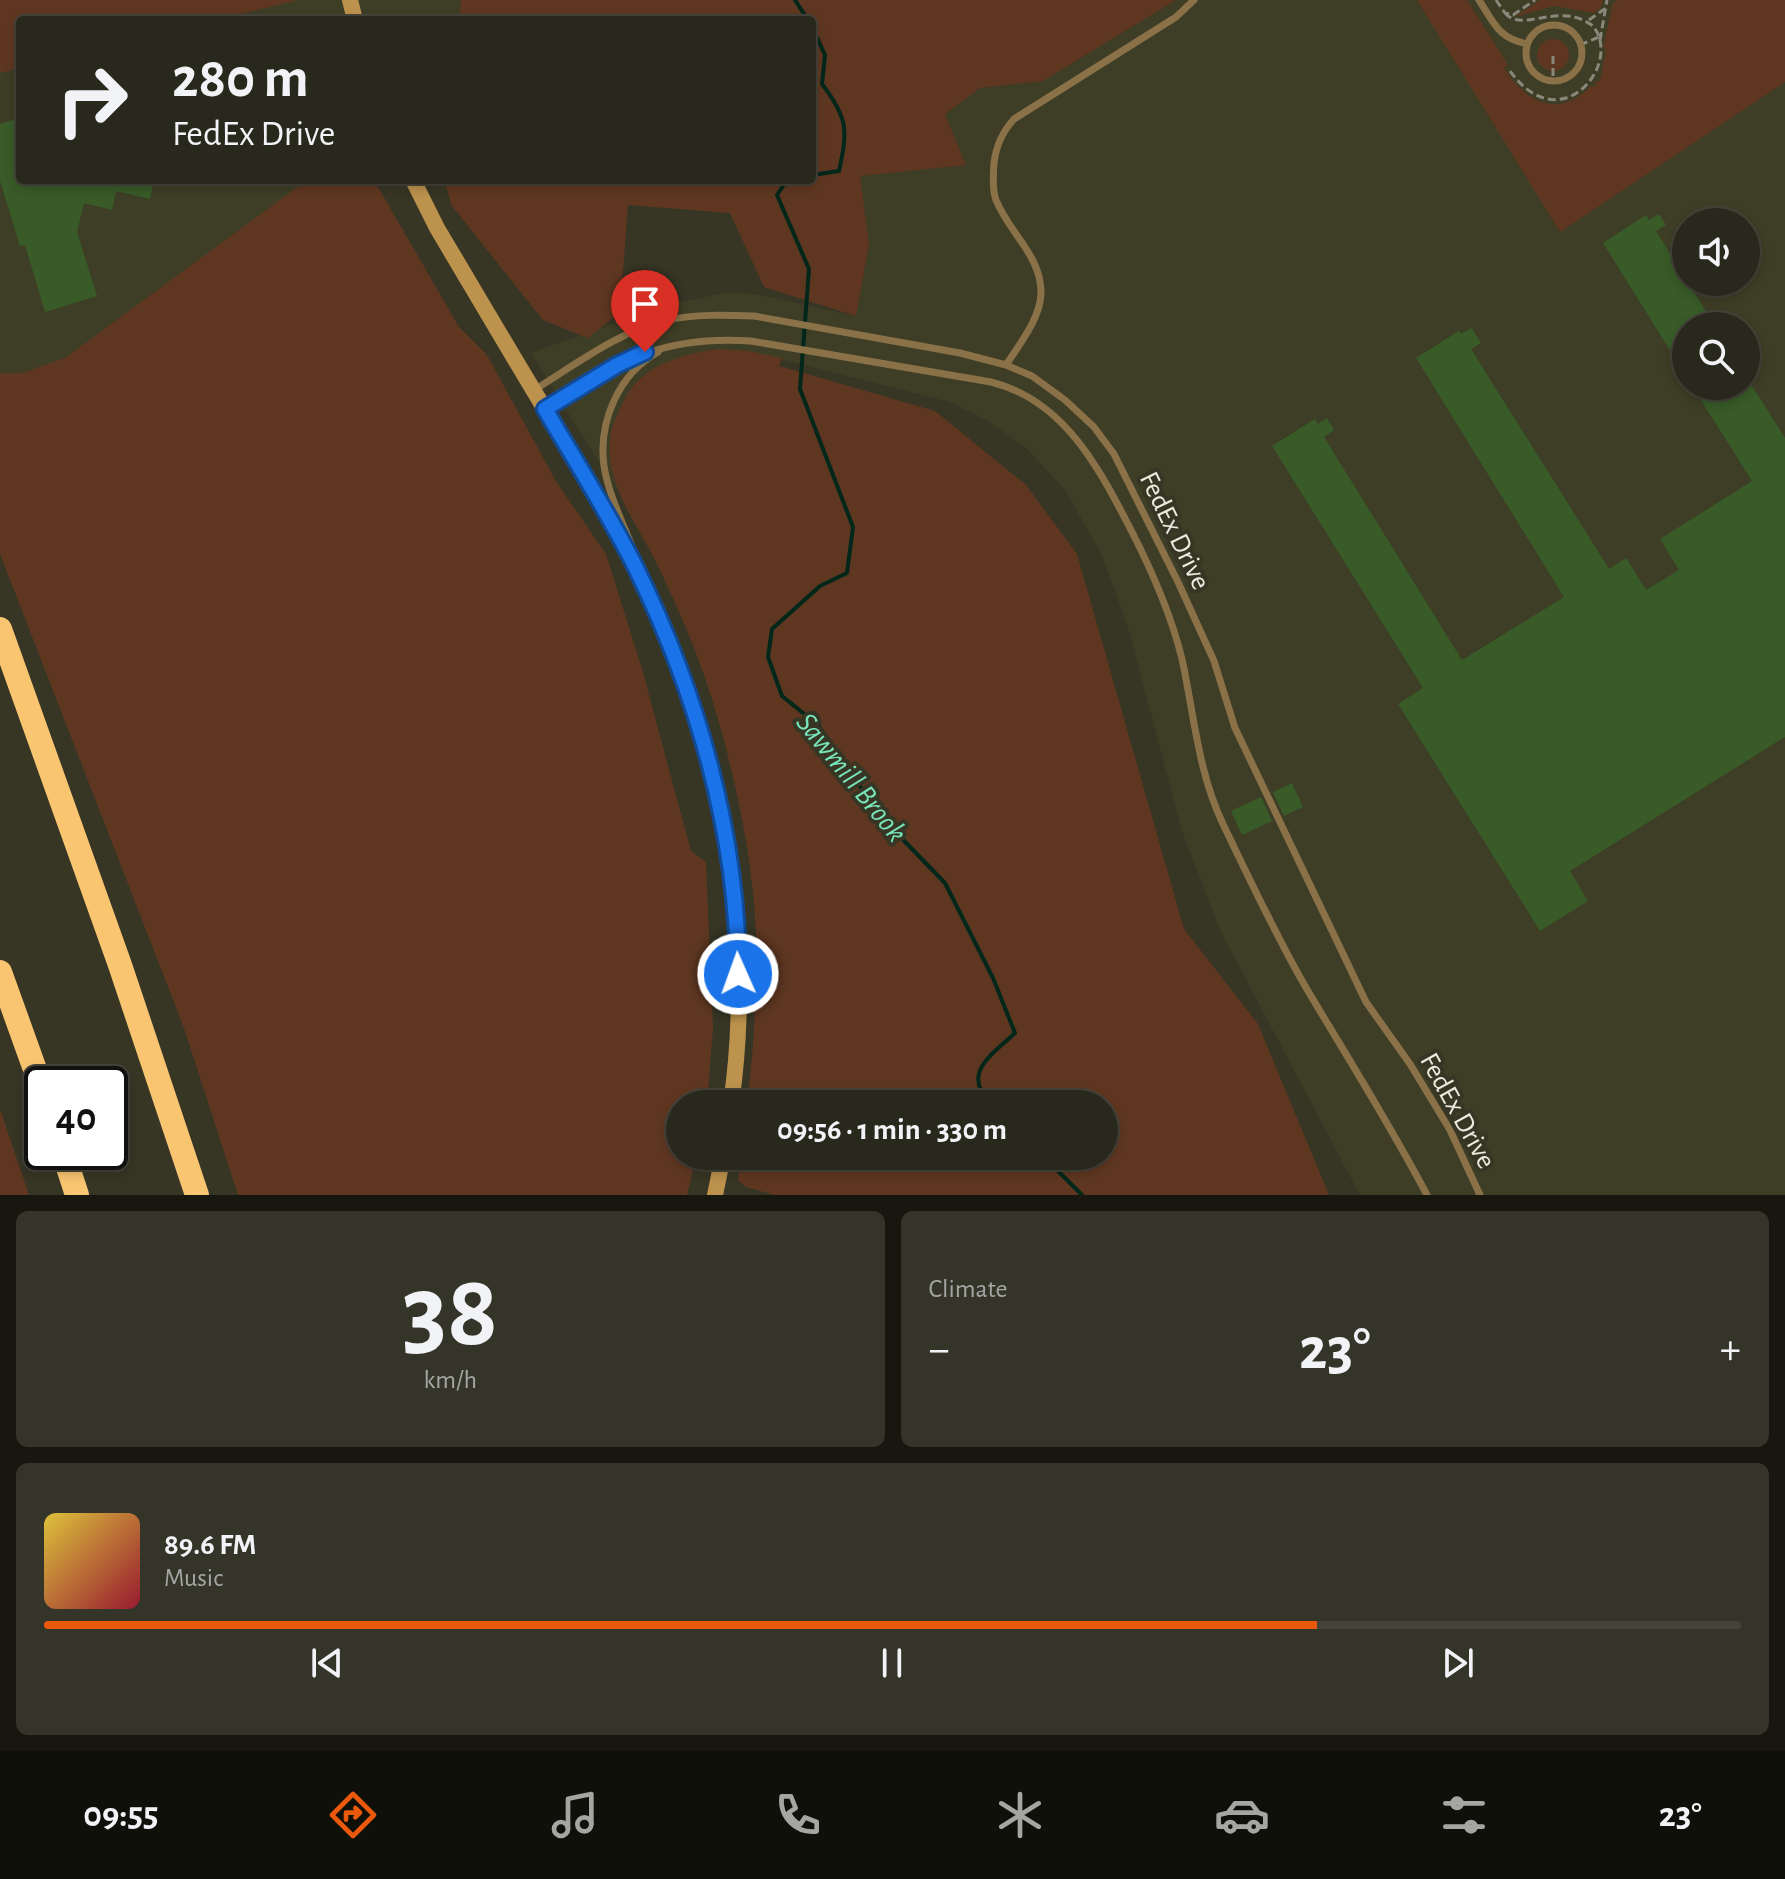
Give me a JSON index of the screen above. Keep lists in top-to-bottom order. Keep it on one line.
{"streets":{"lane":["FedEx Drive"]},"water":["Sawmill Brook"],"page":{"turn":["280 m","FedEx Drive"],"limit":"40","trip":"09:56 · 1 min · 330 m","tile":[["38","km/h"],"Climate"],"heat":["−","23°","+"],"song":["89.6 FM","Music"],"tabs":["09:55","23°"]}}
